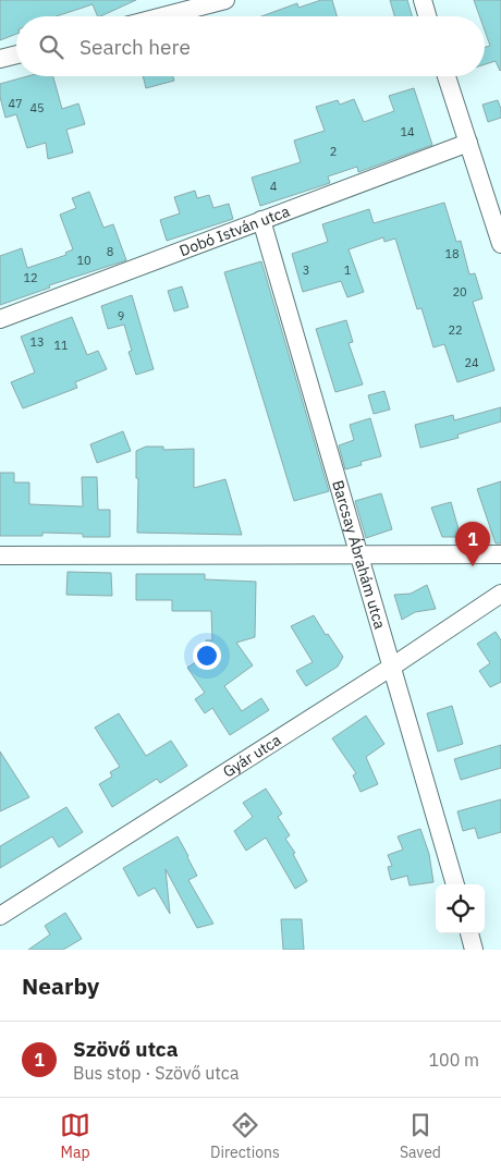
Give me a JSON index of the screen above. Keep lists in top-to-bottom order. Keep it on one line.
{"streets":{"street":["Dobó István utca","Barcsay Ábrahám utca","Gyár utca"]},"crossings":[["Dobó István utca","Barcsay Ábrahám utca"],["Barcsay Ábrahám utca","Gyár utca"]],"house_numbers":["47","45","14","2","4","8","18","10","3","1","12","20","9","22","13","11","24"],"page":{"search":"Search here","pins":"1","heading":"Nearby","list":[{"mark":"1","name":"Szövő utca","note":"Bus stop · Szövő utca","value":"100 m"}],"nav":["Map","Directions","Saved"]}}
